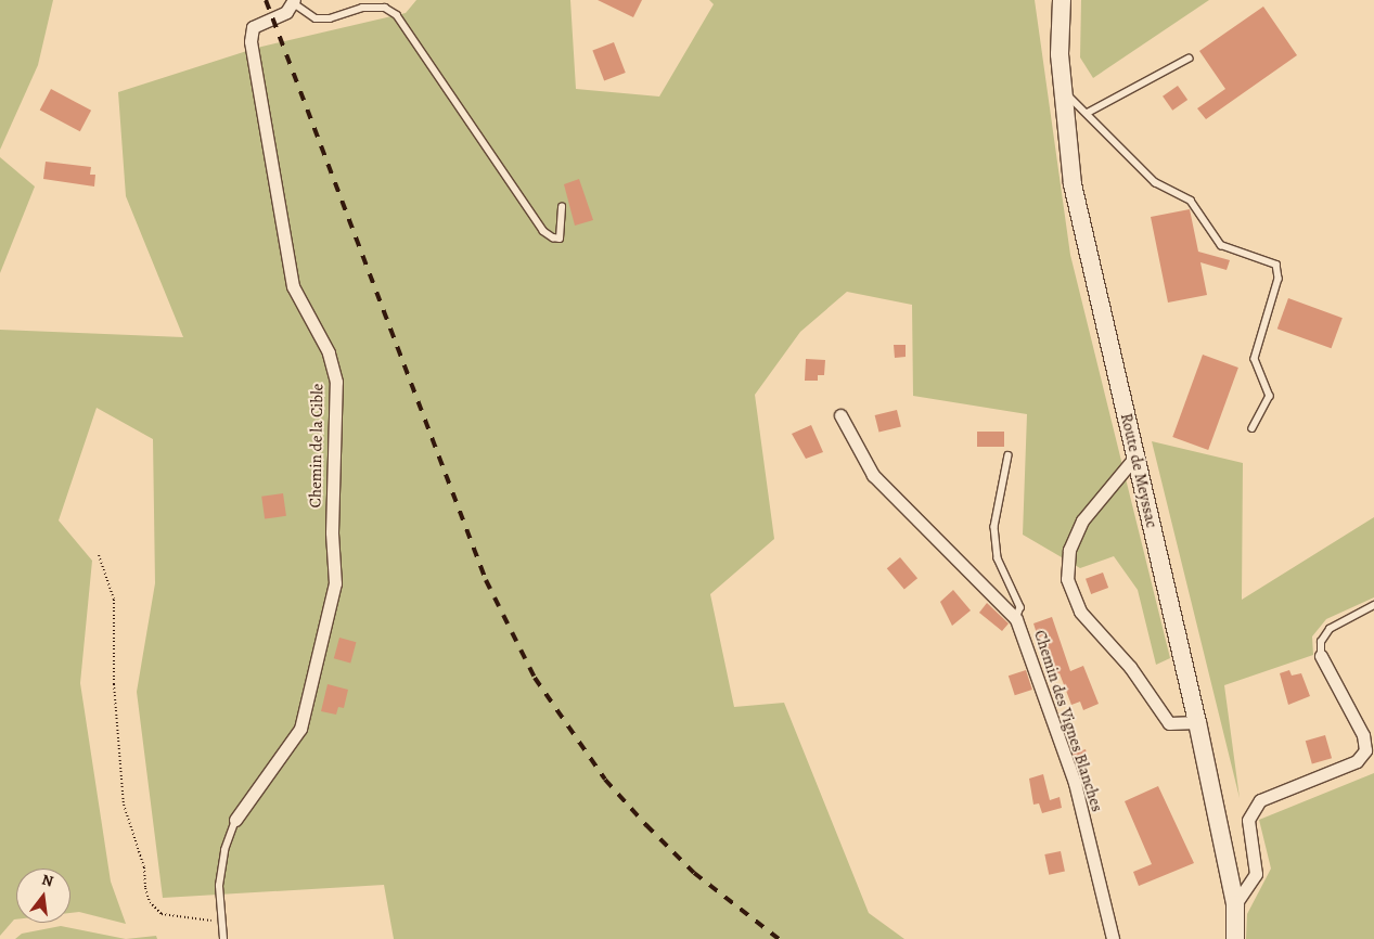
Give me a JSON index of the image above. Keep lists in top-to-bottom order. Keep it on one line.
{"streets":{"main road":["Route de Meyssac"],"street":["Chemin de la Cible","Chemin des Vignes Blanches"]},"north":"top"}
